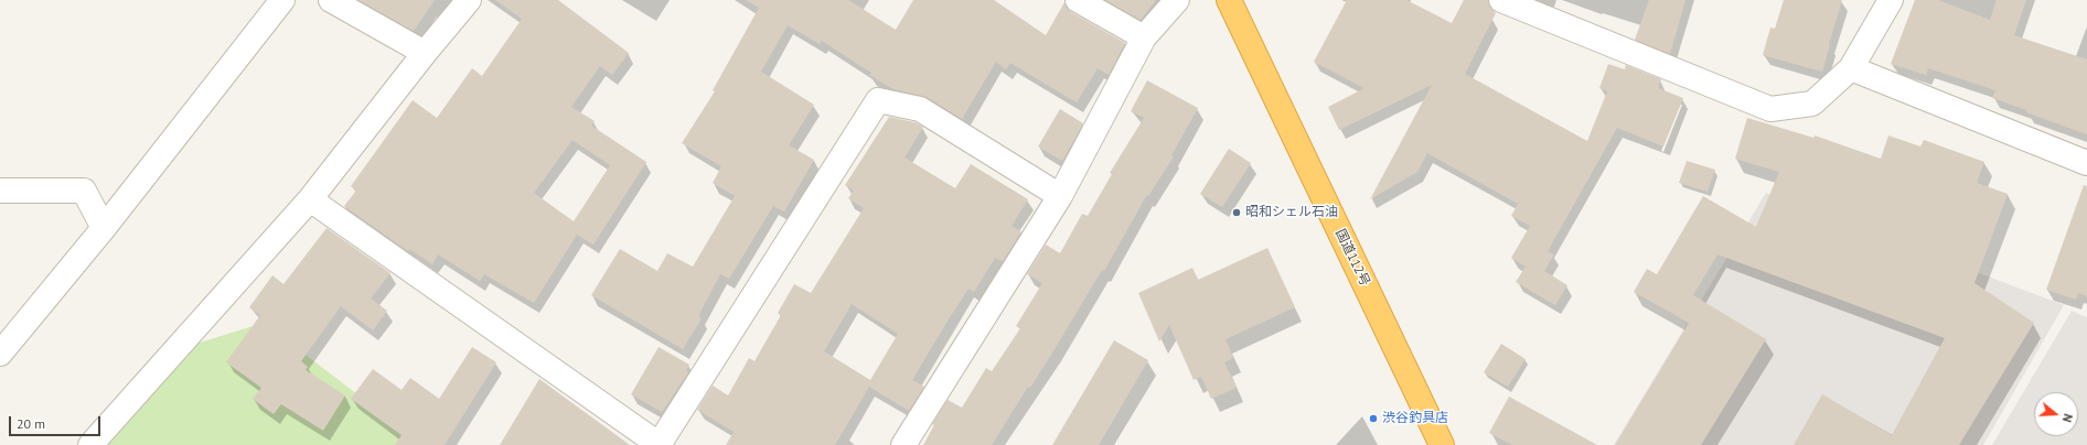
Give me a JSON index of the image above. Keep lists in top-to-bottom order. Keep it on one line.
{"streets":{"highway":["国道112号"]},"places":["昭和シェル石油","渋谷釣具店"],"scale_bar":"20 m","north":"right"}
